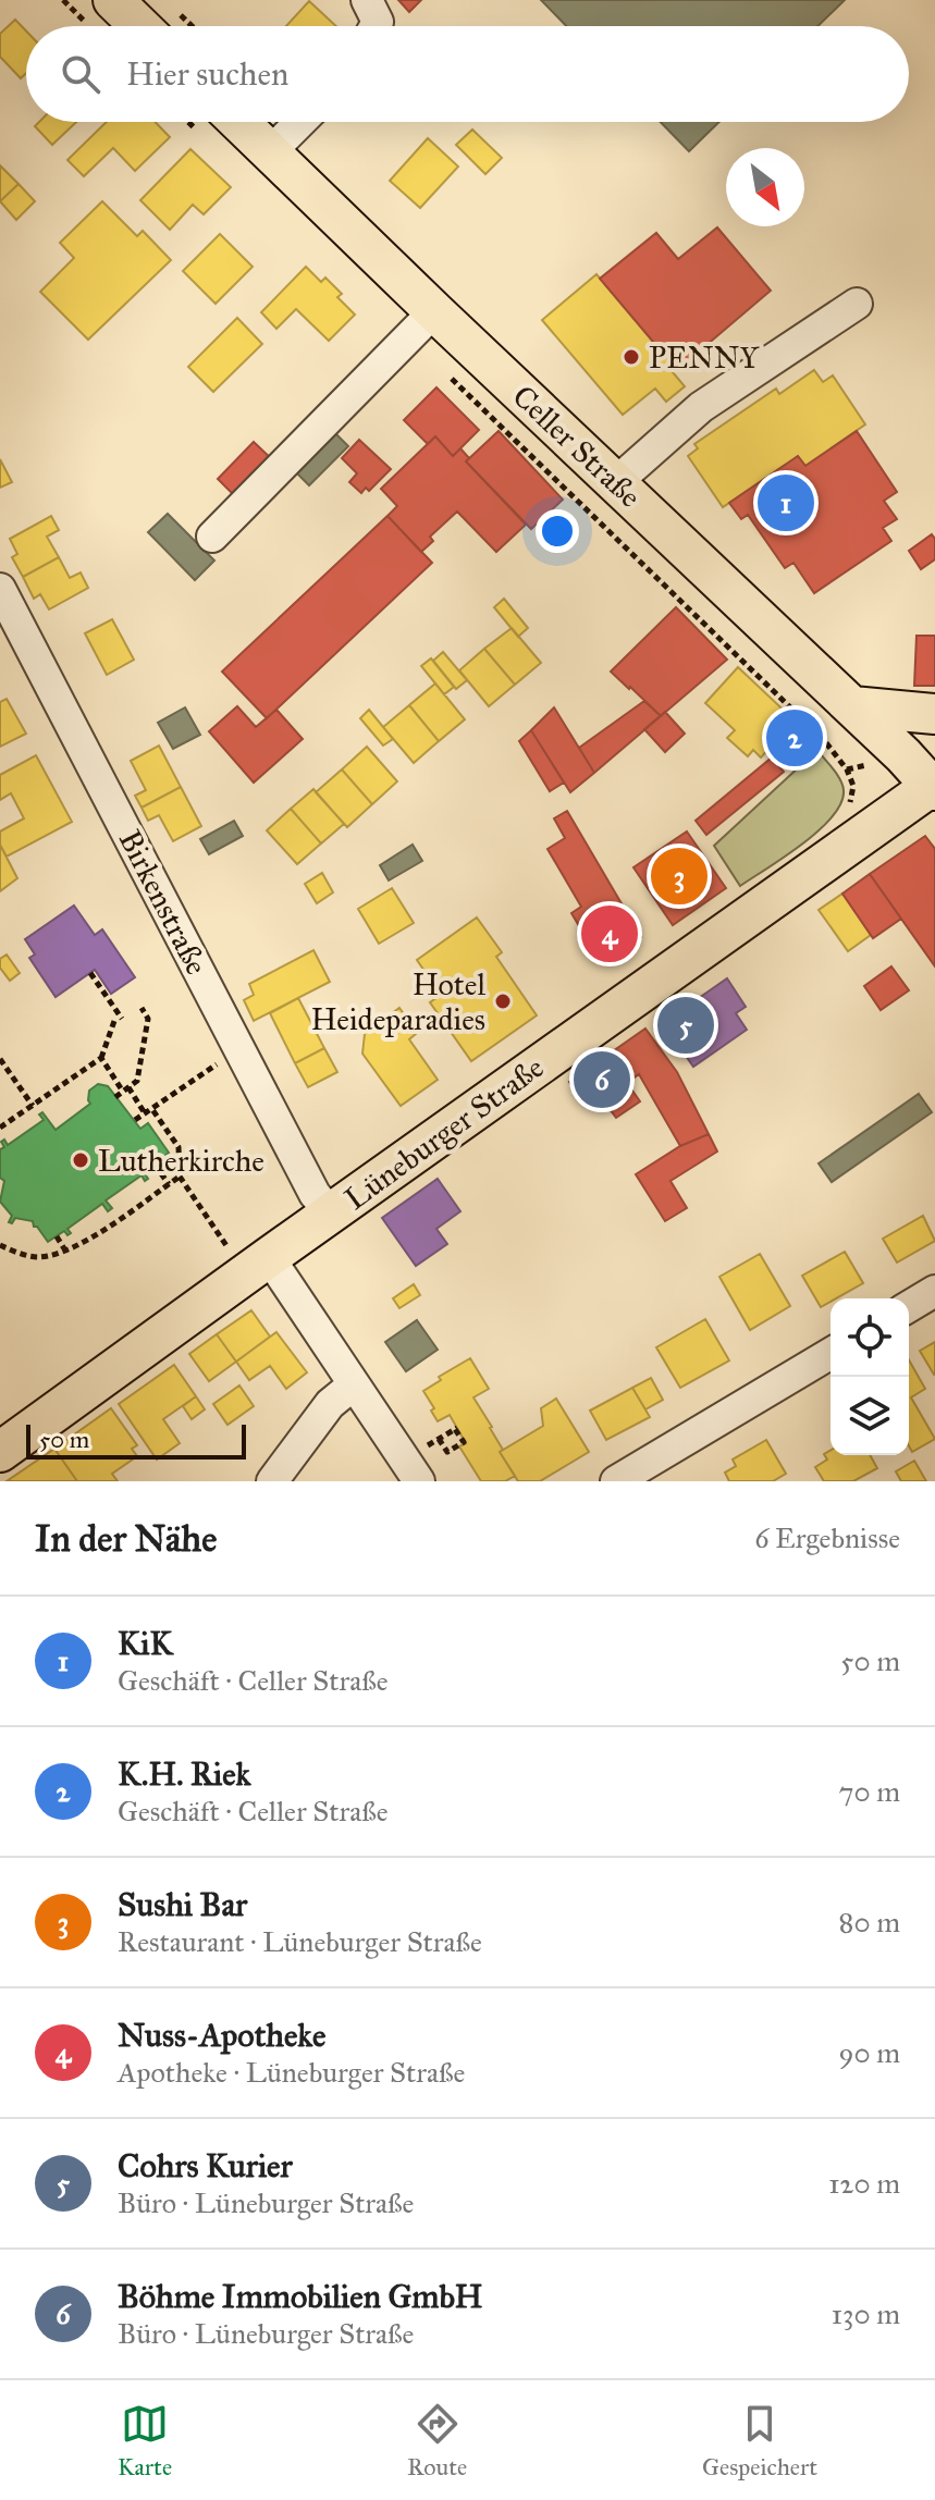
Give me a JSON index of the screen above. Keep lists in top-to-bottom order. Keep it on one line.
{"streets":{"main road":["Celler Straße","Lüneburger Straße"],"street":["Birkenstraße"]},"crossings":[["Celler Straße","Lüneburger Straße"],["Birkenstraße","Lüneburger Straße"]],"places":["PENNY","Hotel Heideparadies","Lutherkirche"],"scale_bar":"50 m","north":"bottom right","page":{"search":"Hier suchen","pins":["1","2","3","4","5","6"],"scale":"50 m","heading":["In der Nähe","6 Ergebnisse"],"list":[{"mark":"1","name":"KiK","note":"Geschäft · Celler Straße","value":"50 m"},{"mark":"2","name":"K.H. Riek","note":"Geschäft · Celler Straße","value":"70 m"},{"mark":"3","name":"Sushi Bar","note":"Restaurant · Lüneburger Straße","value":"80 m"},{"mark":"4","name":"Nuss-Apotheke","note":"Apotheke · Lüneburger Straße","value":"90 m"},{"mark":"5","name":"Cohrs Kurier","note":"Büro · Lüneburger Straße","value":"120 m"},{"mark":"6","name":"Böhme Immobilien GmbH","note":"Büro · Lüneburger Straße","value":"130 m"}],"nav":["Karte","Route","Gespeichert"]}}
